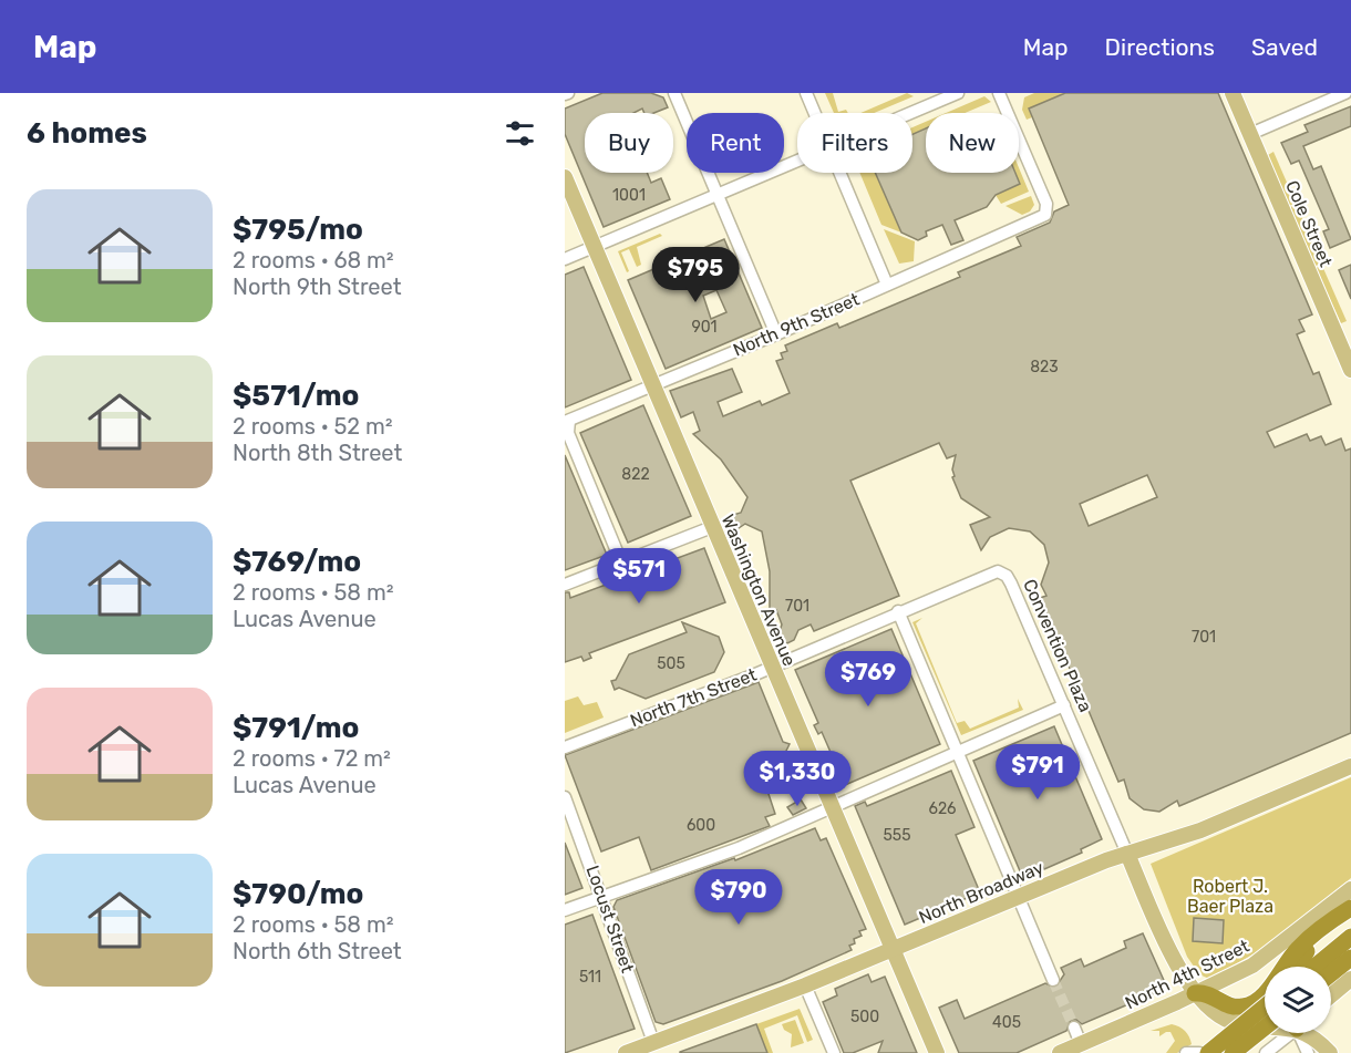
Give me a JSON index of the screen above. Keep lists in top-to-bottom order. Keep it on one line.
{"streets":{"main road":["Cole Street","Washington Avenue","Convention Plaza","North Broadway","North 4th Street"],"street":["North 9th Street","North 7th Street","Locust Street"]},"crossings":[["North 9th Street","Washington Avenue"],["Washington Avenue","North 7th Street"],["Washington Avenue","North Broadway"],["Convention Plaza","North 7th Street"],["Convention Plaza","North Broadway"],["Convention Plaza","North 4th Street"],["North Broadway","Locust Street"]],"parks":["Robert J. Baer Plaza"],"house_numbers":["1001","901","823","822","701","701","505","626","600","555","511","500","405"],"page":{"header":"Map","nav":["Map","Directions","Saved"],"heading":"6 homes","chip":["Buy","Rent","Filters","New"],"list":[{"name":"$795/mo","note":"2 rooms · 68 m² · North 9th Street"},{"name":"$571/mo","note":"2 rooms · 52 m² · North 8th Street"},{"name":"$769/mo","note":"2 rooms · 58 m² · Lucas Avenue"},{"name":"$791/mo","note":"2 rooms · 72 m² · Lucas Avenue"},{"name":"$790/mo","note":"2 rooms · 58 m² · North 6th Street"}],"price":["$795","$571","$769","$791","$1,330","$790"]}}
